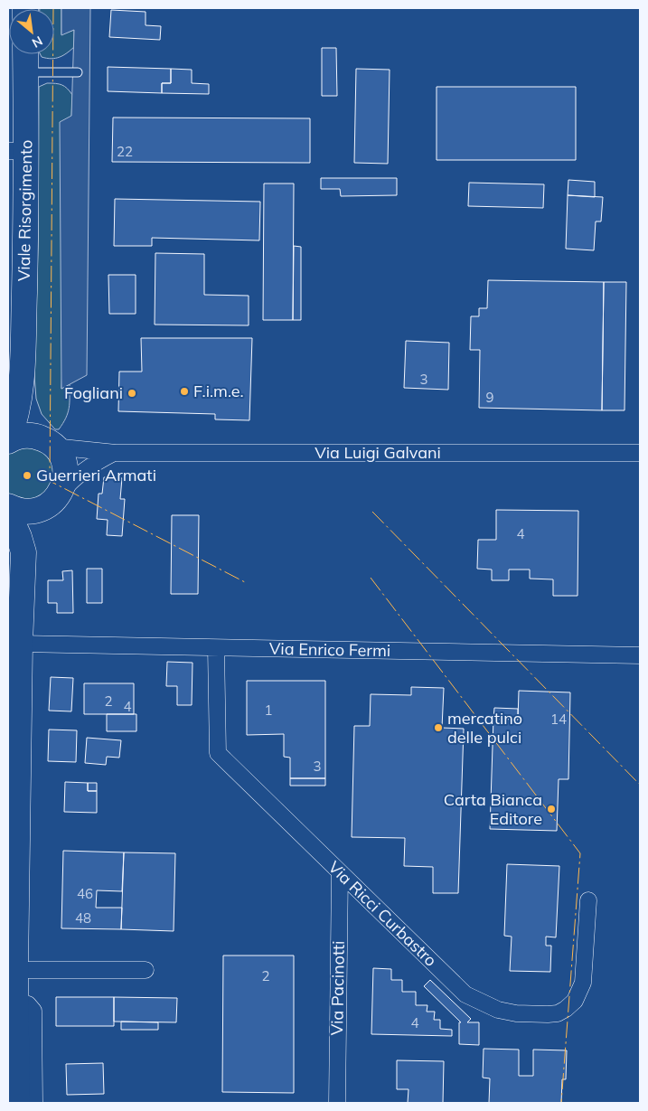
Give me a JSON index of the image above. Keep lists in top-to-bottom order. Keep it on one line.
{"streets":{"main road":["Viale Risorgimento"],"street":["Via Luigi Galvani","Via Enrico Fermi","Via Ricci Curbastro","Via Pacinotti"]},"crossings":[["Viale Risorgimento","Via Luigi Galvani"],["Via Enrico Fermi","Via Ricci Curbastro"],["Via Ricci Curbastro","Via Pacinotti"]],"places":["F.i.m.e.","Fogliani","Guerrieri Armati","mercatino delle pulci","Carta Bianca Editore"],"house_numbers":["22","3","9","4","2","4","1","14","3","46","48","2","4"],"north":"bottom right"}
